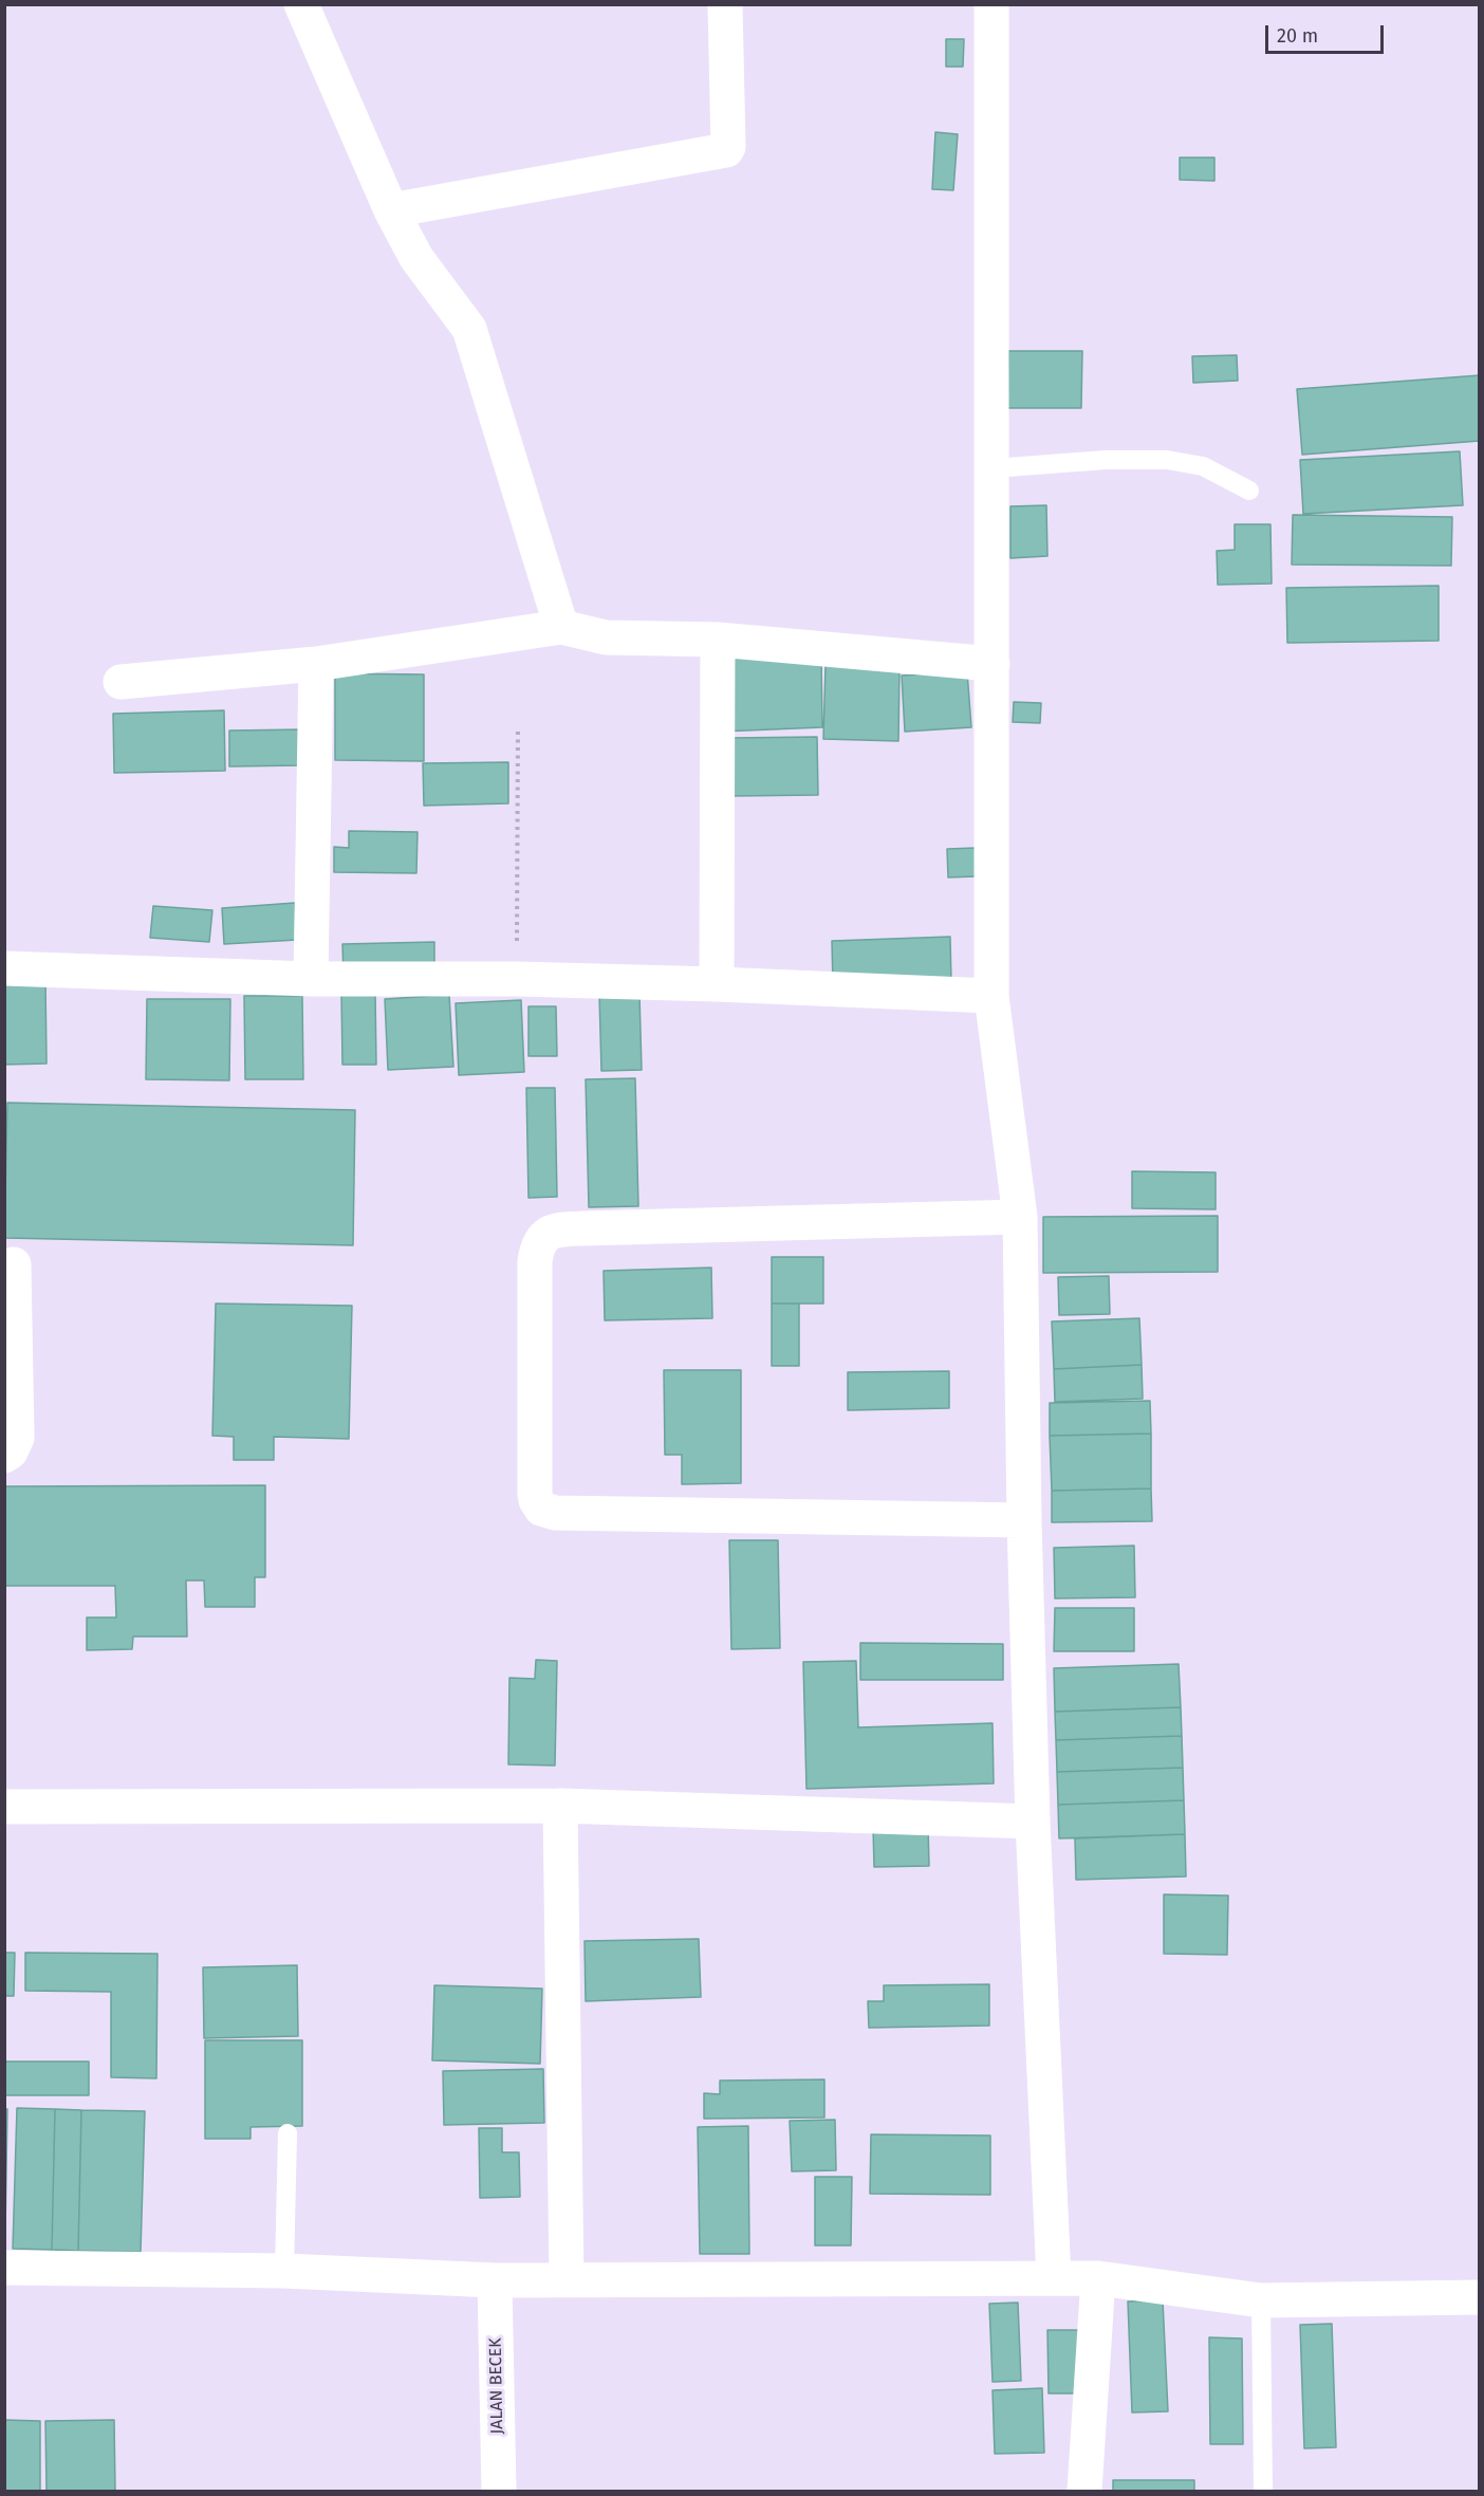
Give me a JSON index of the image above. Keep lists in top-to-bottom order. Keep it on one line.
{"streets":{"street":["JALAN BECEK"]},"scale_bar":"20 m"}
